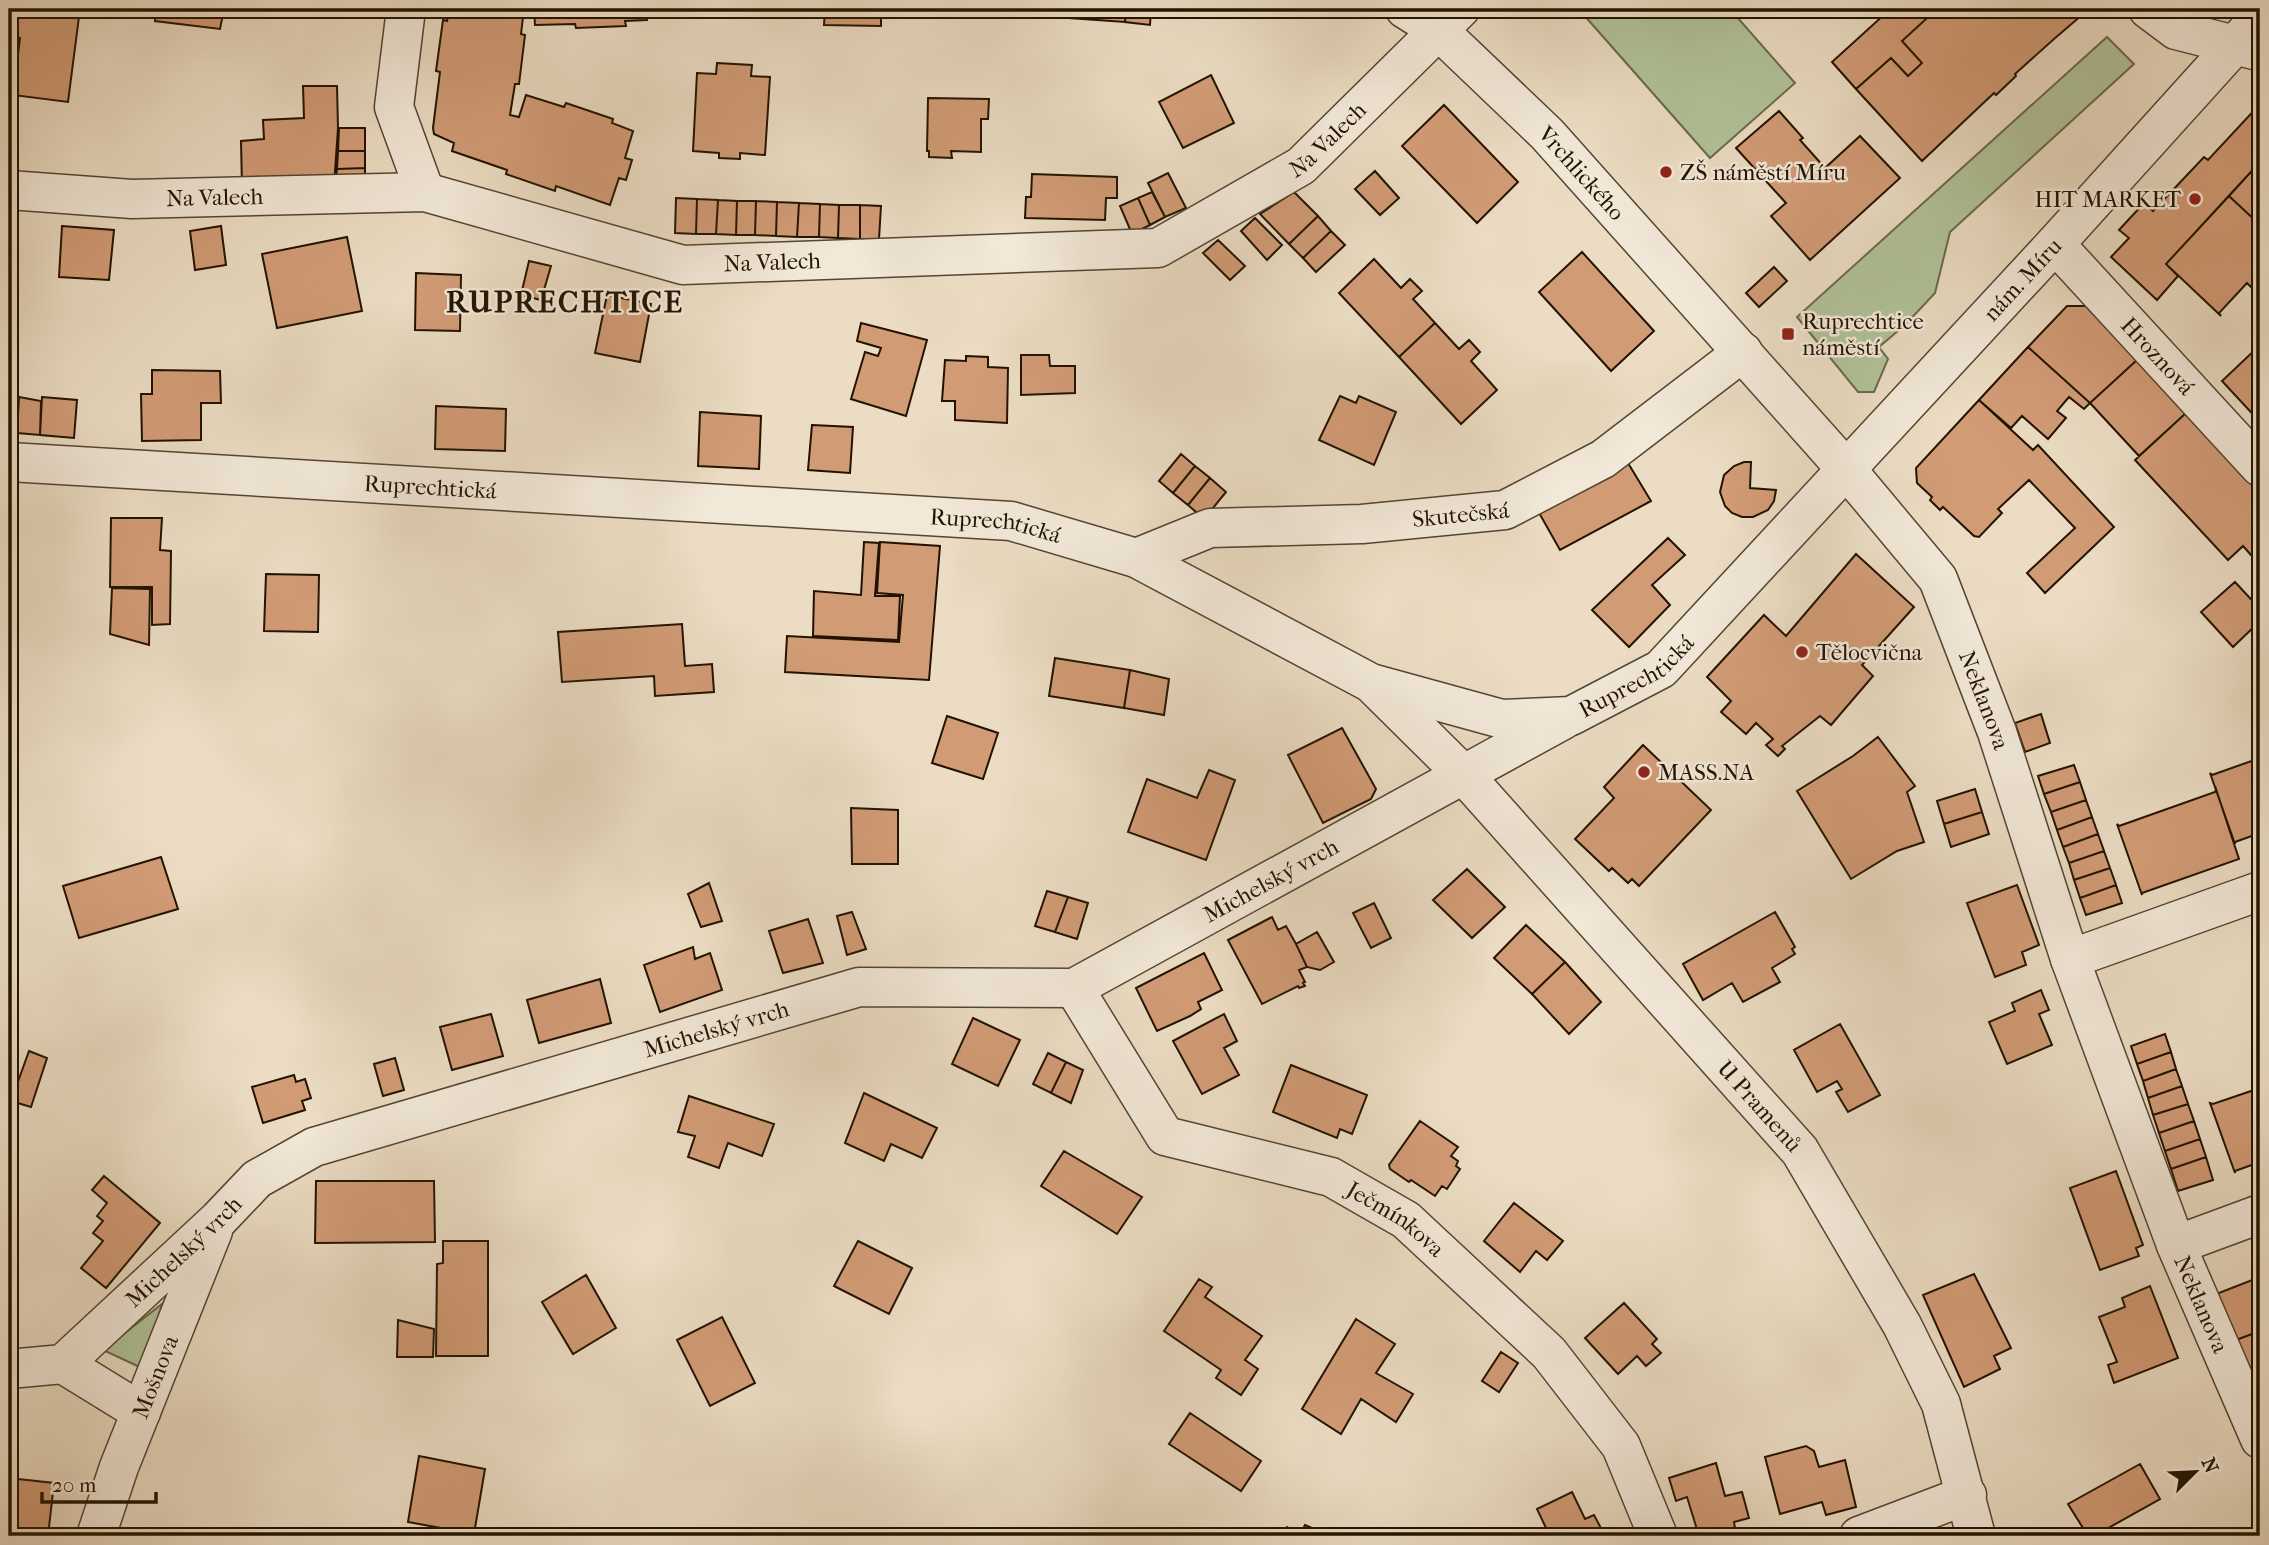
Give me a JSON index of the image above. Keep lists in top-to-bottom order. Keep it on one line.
{"streets":{"street":["Na Valech","Vrchlického","nám. Míru","Hroznová","Ruprechtická","Skutečská","Neklanova","Michelský vrch","U Pramenů","Ječmínkova","Mošnova"]},"crossings":[["Na Valech","Vrchlického"],["Vrchlického","Skutečská"],["nám. Míru","Hroznová"],["nám. Míru","Ruprechtická"],["nám. Míru","Neklanova"],["Ruprechtická","Skutečská"],["Ruprechtická","Neklanova"],["Ruprechtická","Michelský vrch"],["Michelský vrch","U Pramenů"],["Michelský vrch","Ječmínkova"],["Michelský vrch","Mošnova"]],"districts":["RUPRECHTICE"],"places":{"other":["ZŠ náměstí Míru","HIT MARKET","Tělocvična","MASS.NA"],"transit":["Ruprechtice náměstí"]},"scale_bar":"20 m","north":"top right"}
